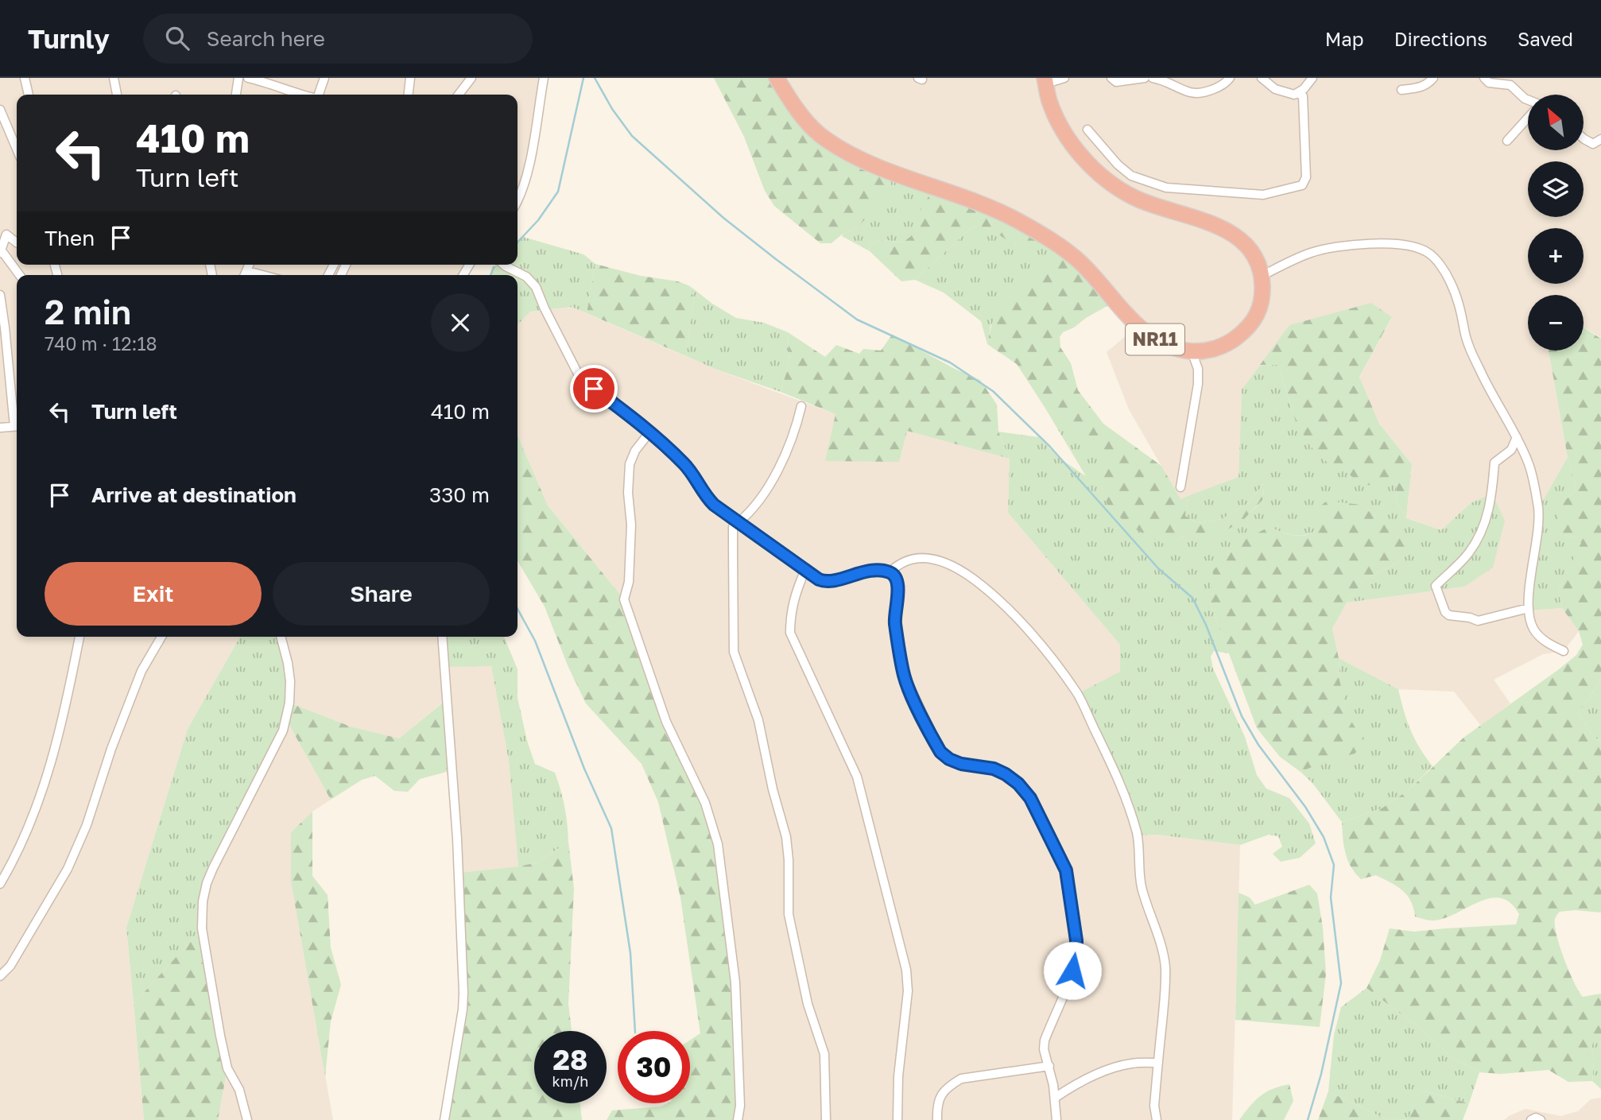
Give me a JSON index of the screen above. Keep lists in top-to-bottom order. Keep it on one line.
{"streets":{"highway":["NR11"]},"north":"top left","page":{"header":"Turnly","search":"Search here","nav":["Map","Directions","Saved"],"map_buttons":["+","−"],"turn":["410 m","Turn left"],"then":"Then","heading":["2 min","740 m · 12:18"],"list":[{"name":"Turn left","value":"410 m"},{"name":"Arrive at destination","value":"330 m"}],"buttons":["Exit","Share"],"speed":"28 km/h","limit":"30"}}
